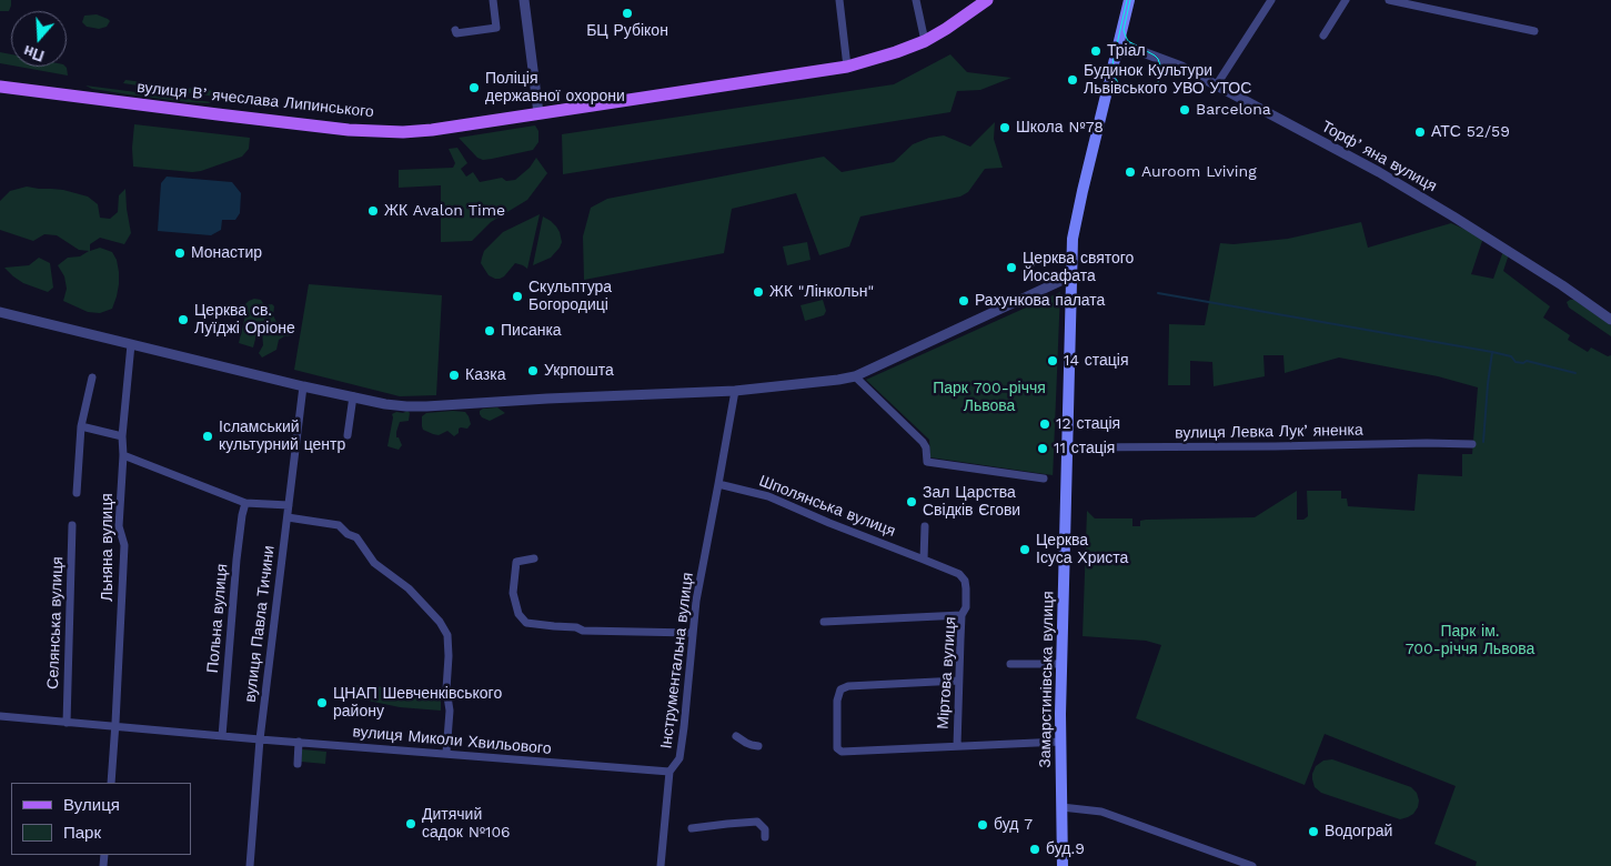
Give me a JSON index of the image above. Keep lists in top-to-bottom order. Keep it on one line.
{"streets":{"main road":["вулиця Вʼячеслава Липинського","Замарстинівська вулиця"],"street":["Торфʼяна вулиця","вулиця Левка Лукʼяненка","Шполянська вулиця","Льняна вулиця","Польна вулиця","Селянська вулиця","вулиця Павла Тичини","Інструментальна вулиця","Міртова вулиця","вулиця Миколи Хвильового"]},"crossings":[["Торфʼяна вулиця","Замарстинівська вулиця"],["вулиця Левка Лукʼяненка","Замарстинівська вулиця"],["Шполянська вулиця","Інструментальна вулиця"],["Шполянська вулиця","Міртова вулиця"],["Льняна вулиця","вулиця Миколи Хвильового"],["Польна вулиця","вулиця Миколи Хвильового"],["Селянська вулиця","вулиця Миколи Хвильового"],["вулиця Павла Тичини","вулиця Миколи Хвильового"],["Інструментальна вулиця","вулиця Миколи Хвильового"]],"parks":["Парк 700-річчя Львова","Парк ім. 700-річчя Львова"],"places":["БЦ Рубікон","Тріал","Будинок Культури Львівського УВО УТОС","Поліція державної охорони","Barcelona","Школа №78","АТС 52/59","Auroom Lviving","ЖК Avalon Time","Монастир","Церква святого Йосафата","ЖК \"Лінкольн\"","Скульптура Богородиці","Рахункова палата","Церква св. Луїджі Оріоне","Писанка","14 стація","Укрпошта","Казка","12 стація","Ісламський культурний центр","11 стація","Зал Царства Свідків Єгови","Церква Ісуса Христа","ЦНАП Шевченківського району","Дитячий садок №106","буд 7","Водограй","буд.9"],"legend":["Вулиця","Парк"],"north":"bottom"}
